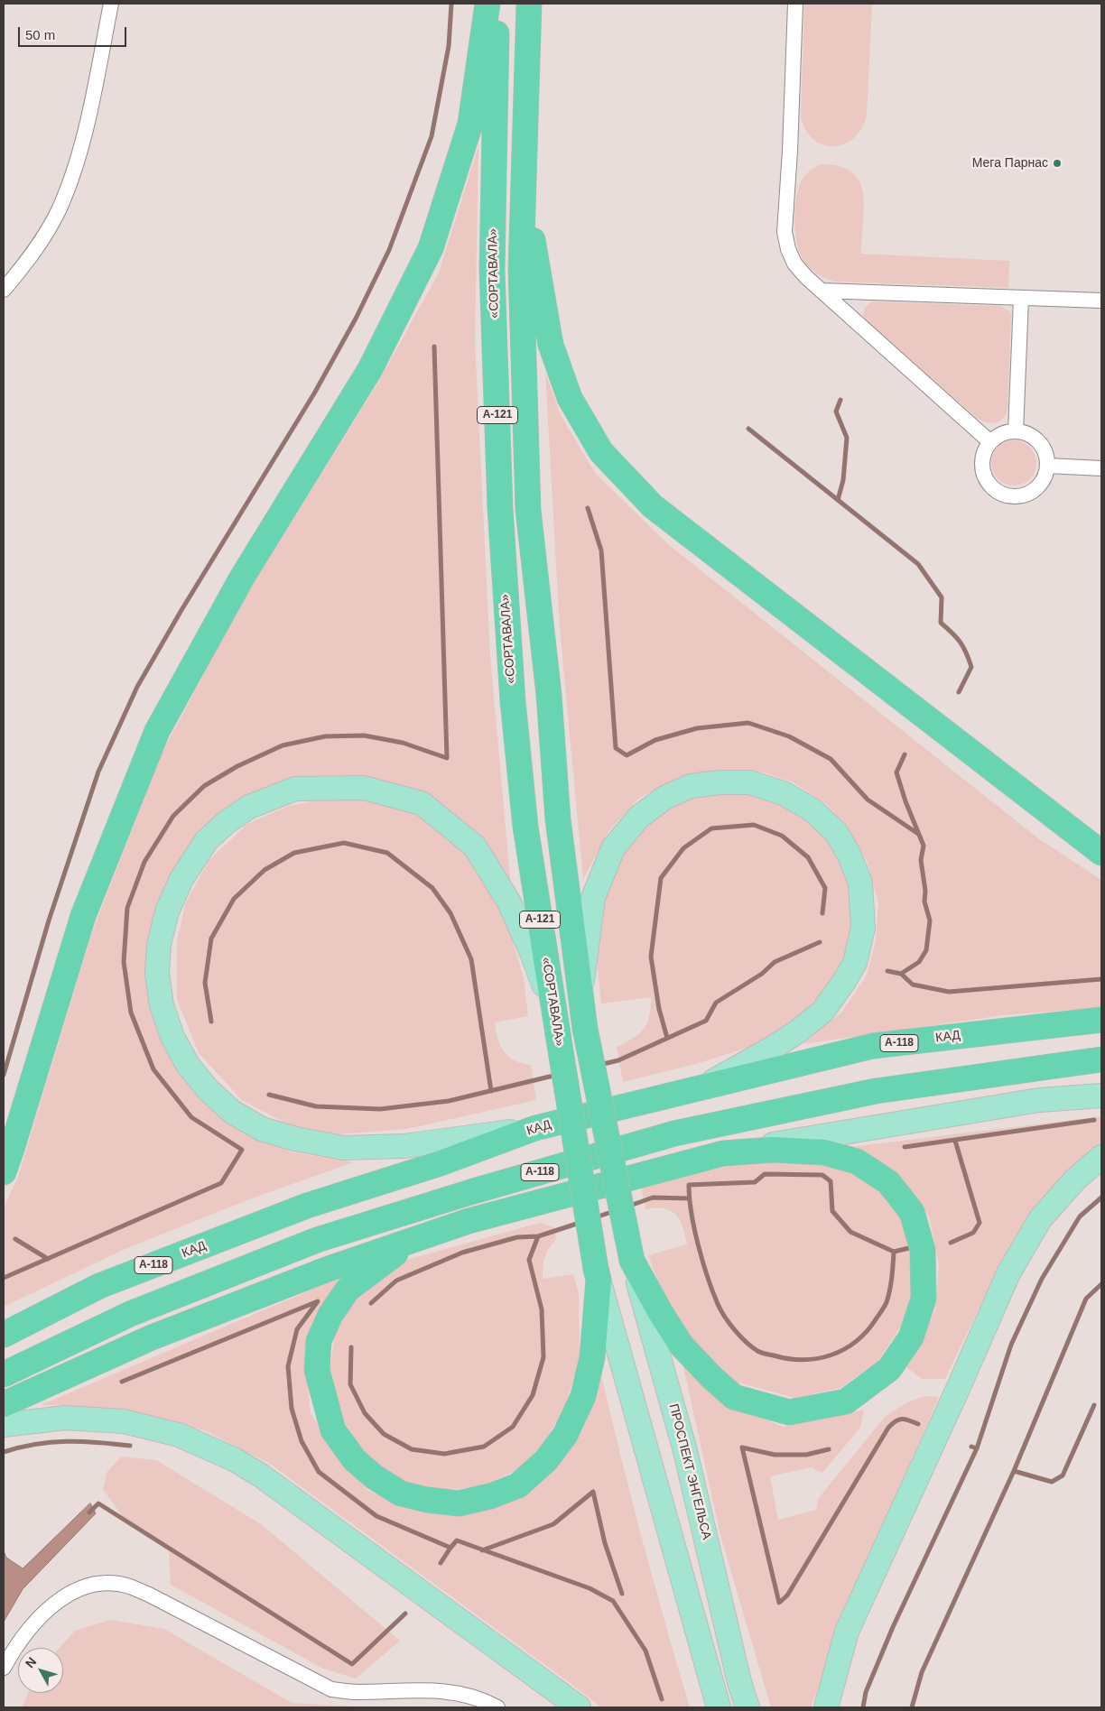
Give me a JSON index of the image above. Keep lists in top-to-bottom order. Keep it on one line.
{"streets":{"highway":["«СОРТАВАЛА»","А-121","КАД","А-118"],"main road":["ПРОСПЕКТ ЭНГЕЛЬСА"]},"crossings":[["А-121","ПРОСПЕКТ ЭНГЕЛЬСА"]],"places":["Мега Парнас"],"scale_bar":"50 m","north":"top left"}
